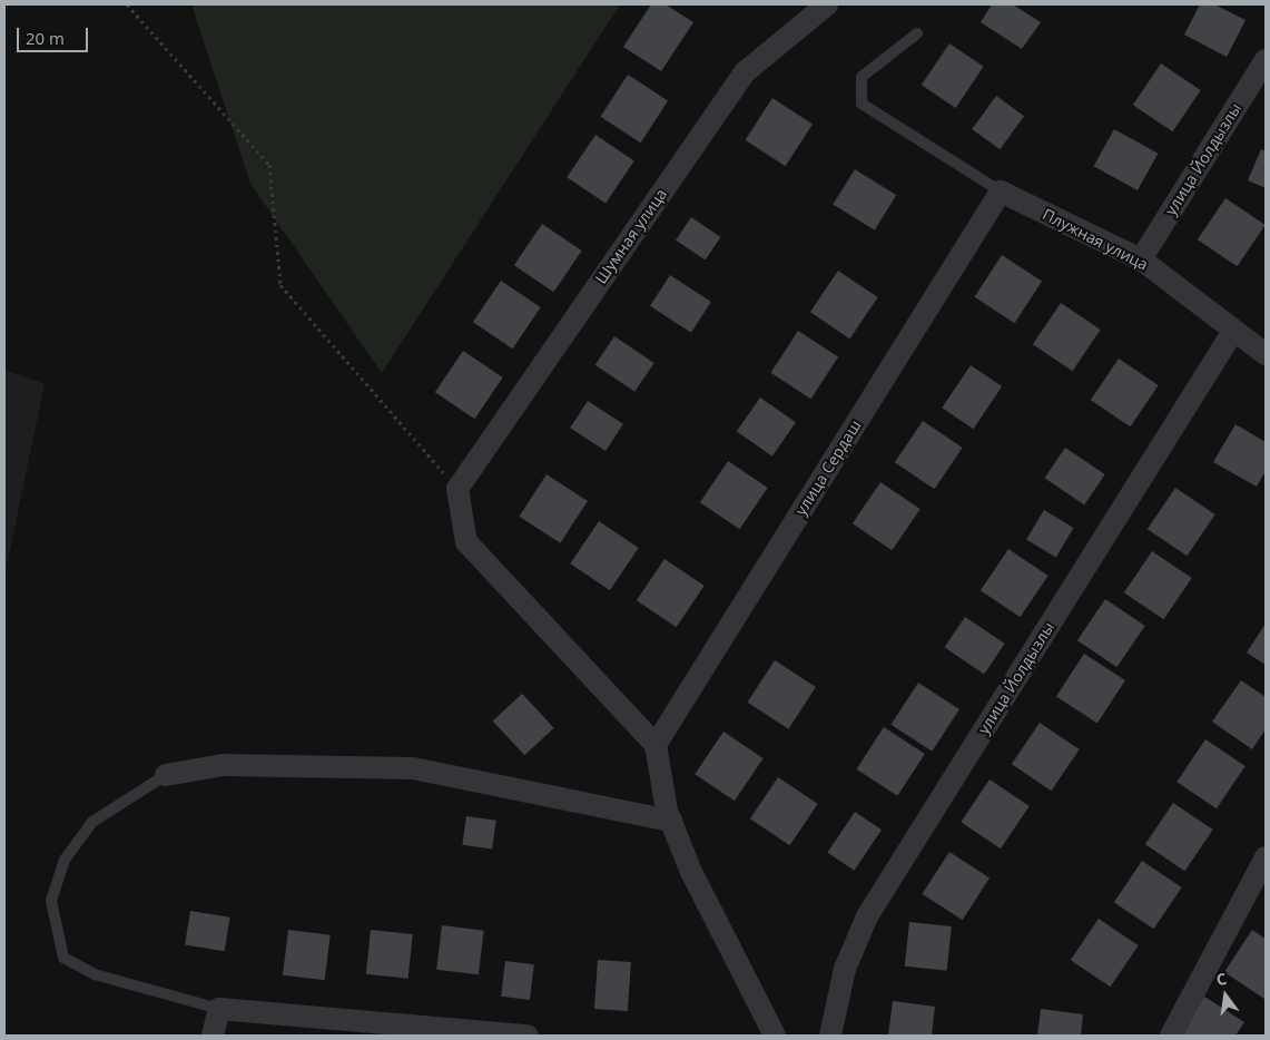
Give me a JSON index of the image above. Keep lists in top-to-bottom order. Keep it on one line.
{"streets":{"street":["улица Йолдызлы","Шумная улица","Плужная улица","улица Сердаш"]},"crossings":[["улица Йолдызлы","Плужная улица"],["Плужная улица","улица Сердаш"]],"scale_bar":"20 m","north":"top"}
